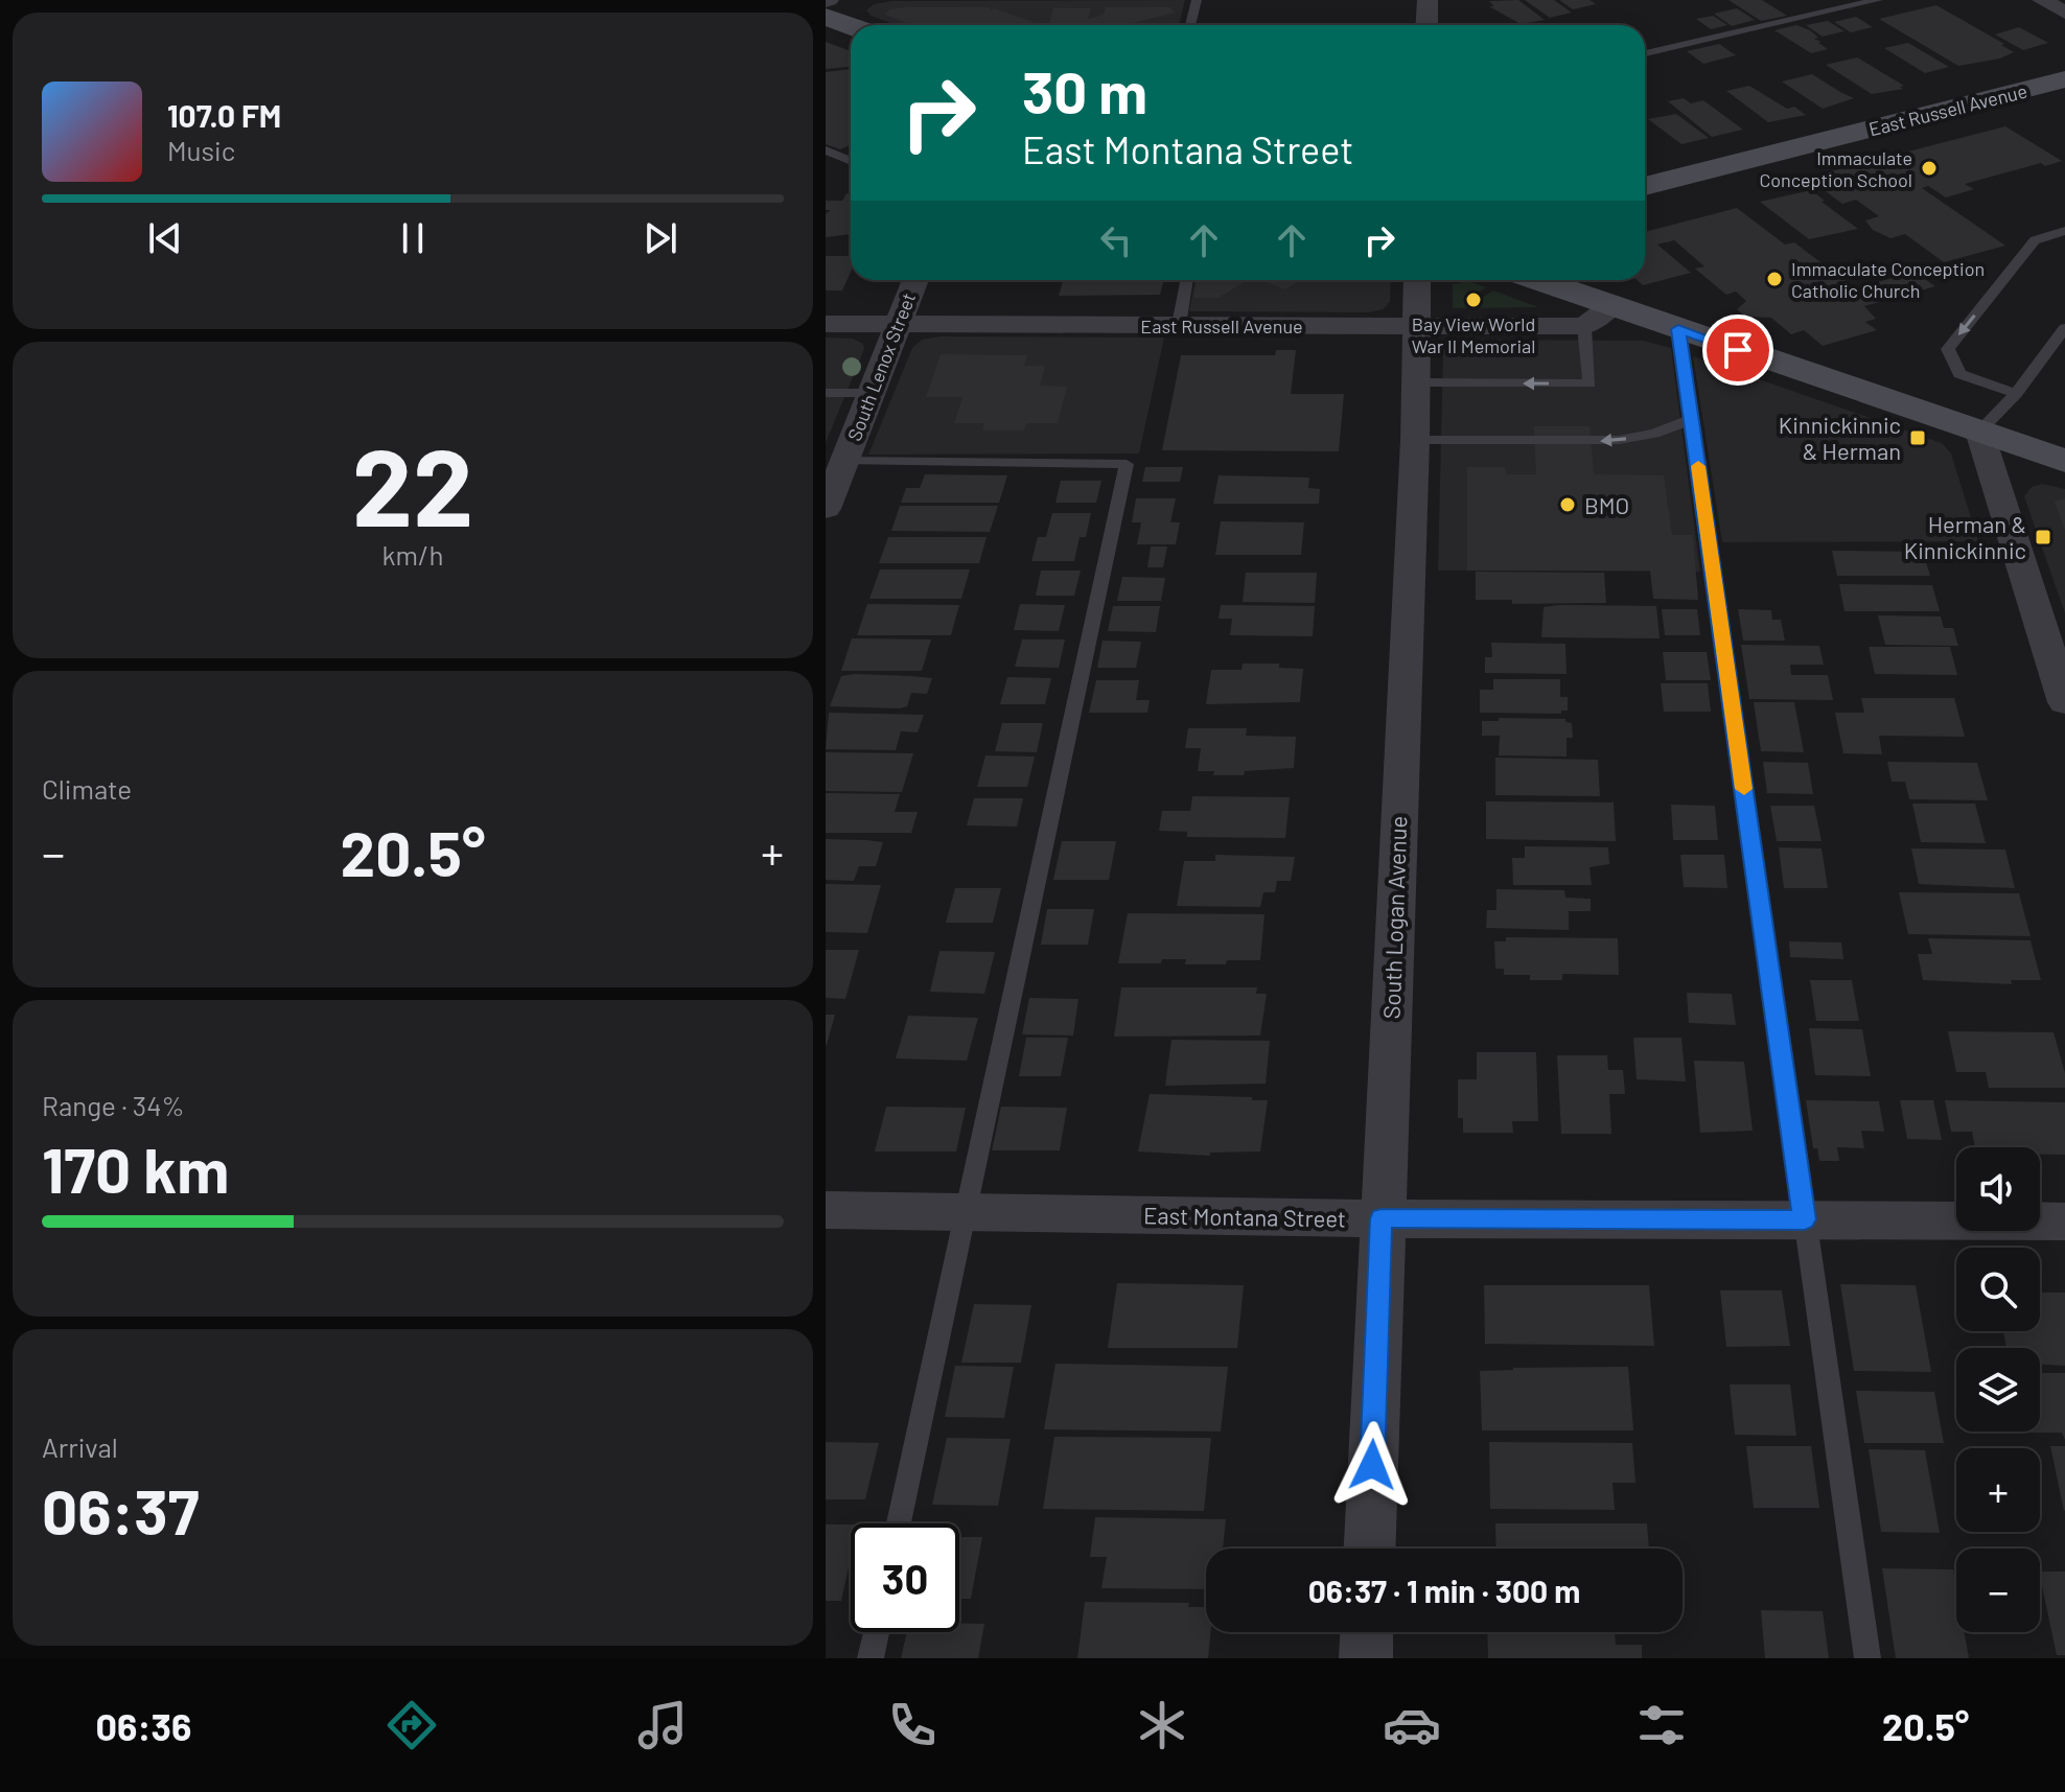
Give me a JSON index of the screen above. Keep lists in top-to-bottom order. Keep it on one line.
{"streets":{"main road":["East Russell Avenue"],"street":["South Lenox Street","South Logan Avenue","East Montana Street"]},"crossings":[["East Russell Avenue","South Lenox Street"],["East Russell Avenue","South Logan Avenue"],["South Logan Avenue","East Montana Street"]],"places":{"other":["Immaculate Conception School","Immaculate Conception Catholic Church","Bay View World War II Memorial","BMO"],"transit":["Kinnickinnic & Herman","Herman & Kinnickinnic"]},"page":{"turn":["30 m","East Montana Street"],"song":["107.0 FM","Music"],"tile":[["22","km/h"],"Climate",["Range · 34%","170 km"],["Arrival","06:37"]],"heat":["−","20.5°","+"],"map_buttons":["+","−"],"limit":"30","trip":"06:37 · 1 min · 300 m","tabs":["06:36","20.5°"]}}
